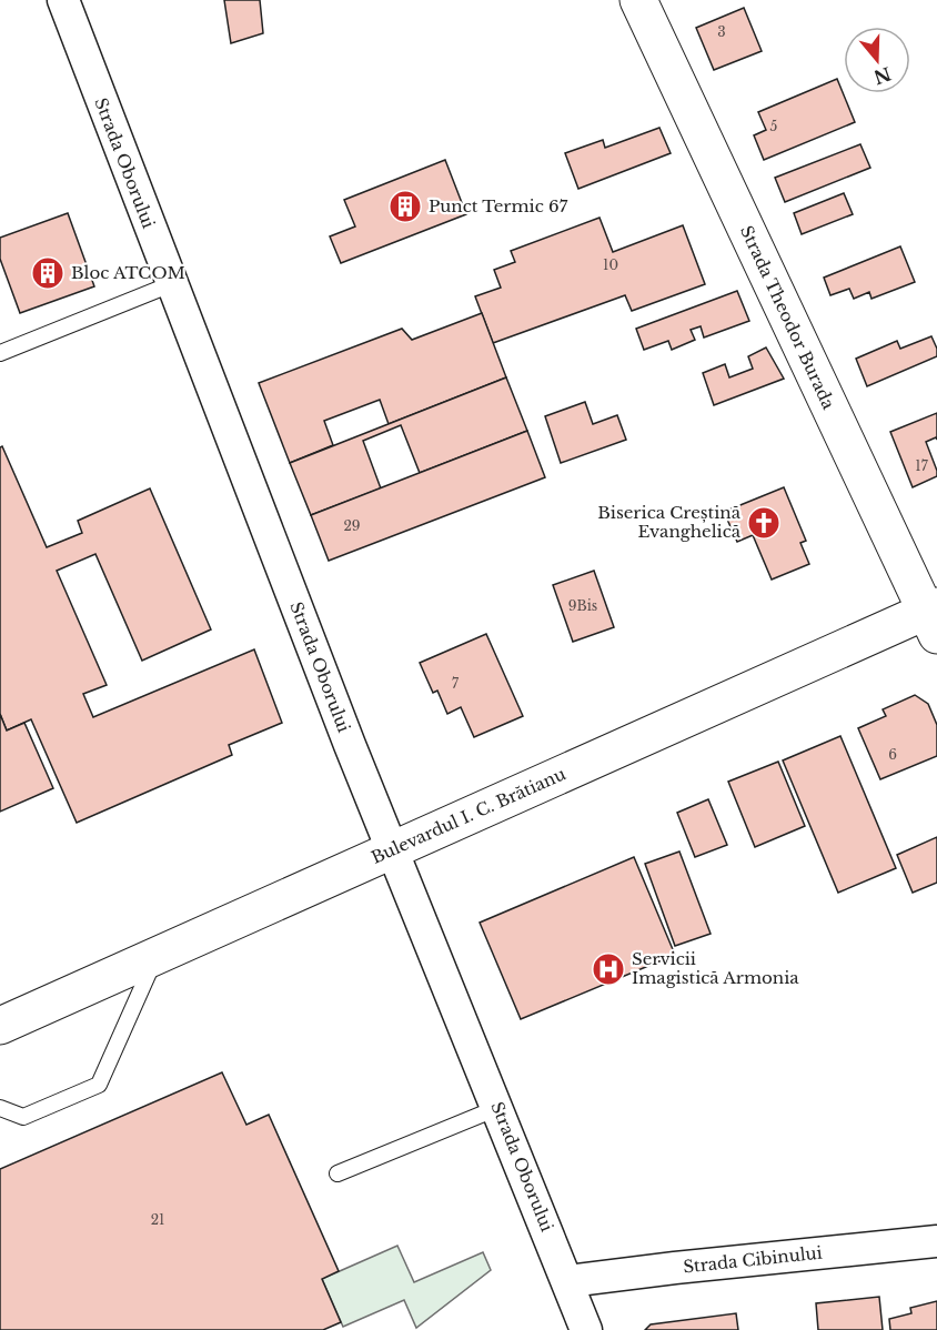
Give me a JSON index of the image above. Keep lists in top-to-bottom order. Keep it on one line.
{"streets":{"main road":["Strada Theodor Burada","Bulevardul I. C. Brătianu"],"street":["Strada Oborului","Strada Cibinului"]},"crossings":[["Strada Oborului","Bulevardul I. C. Brătianu"],["Strada Oborului","Strada Cibinului"],["Strada Theodor Burada","Bulevardul I. C. Brătianu"]],"places":{"building":["Punct Termic 67","Bloc ATCOM"],"church":["Biserica Creștină Evanghelică"],"hospital":["Servicii Imagistică Armonia"]},"house_numbers":["3","5","10","17","29","9Bis","7","6","21"],"north":"bottom"}
